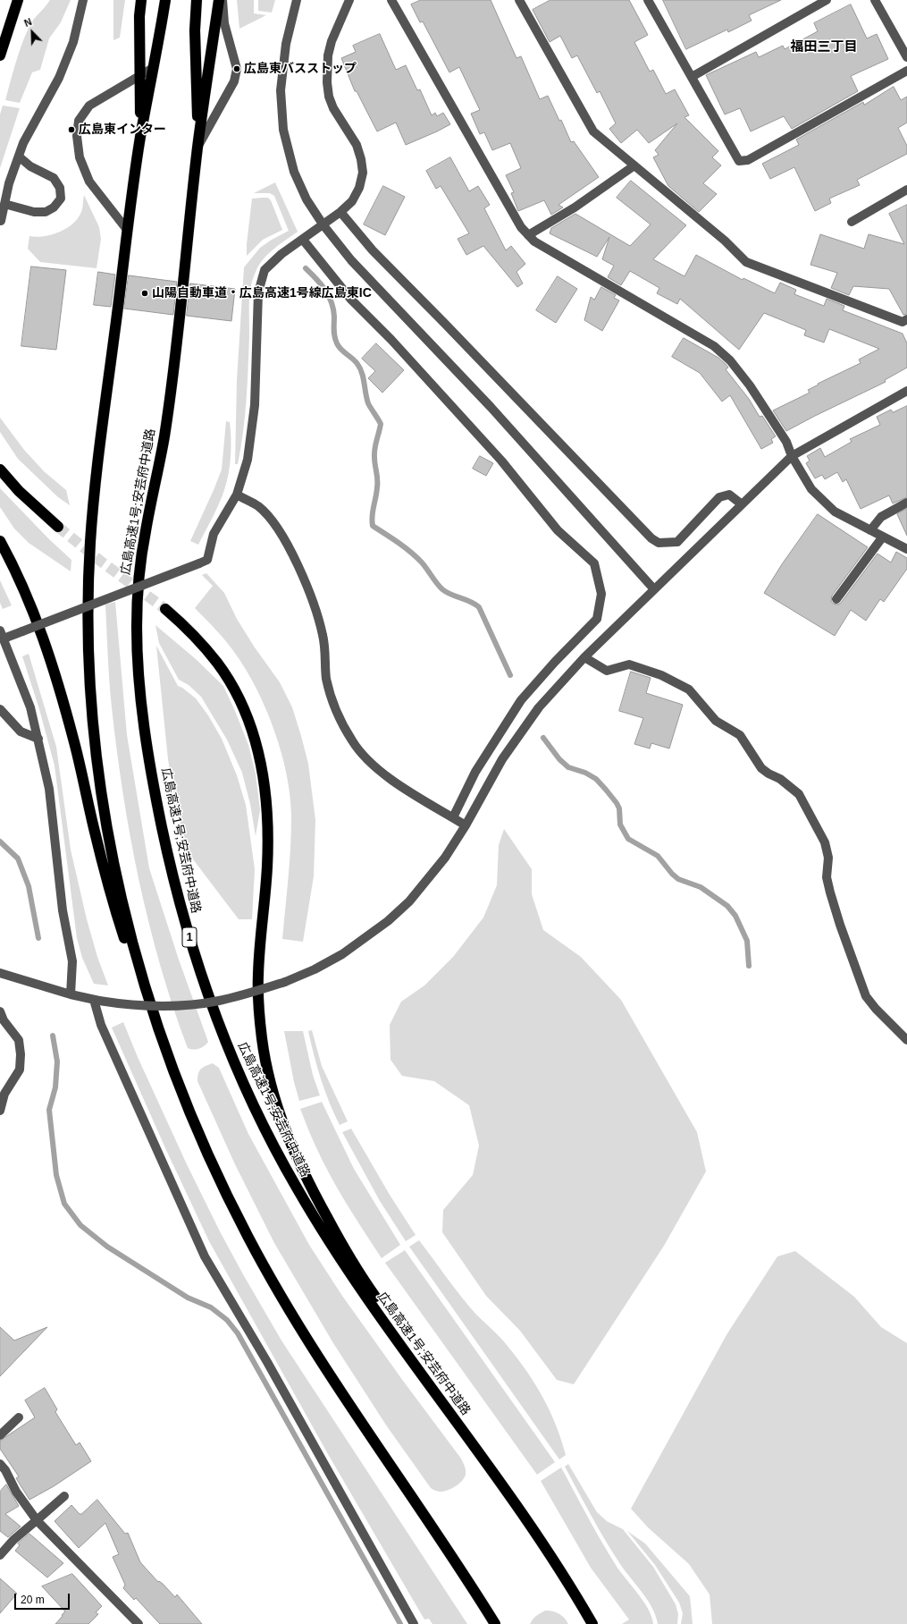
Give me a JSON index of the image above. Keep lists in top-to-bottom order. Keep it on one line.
{"streets":{"highway":["広島高速1号;安芸府中道路","1"]},"districts":["福田三丁目"],"places":["広島東バスストップ","広島東インター","山陽自動車道・広島高速1号線広島東IC"],"scale_bar":"20 m","north":"top left"}
